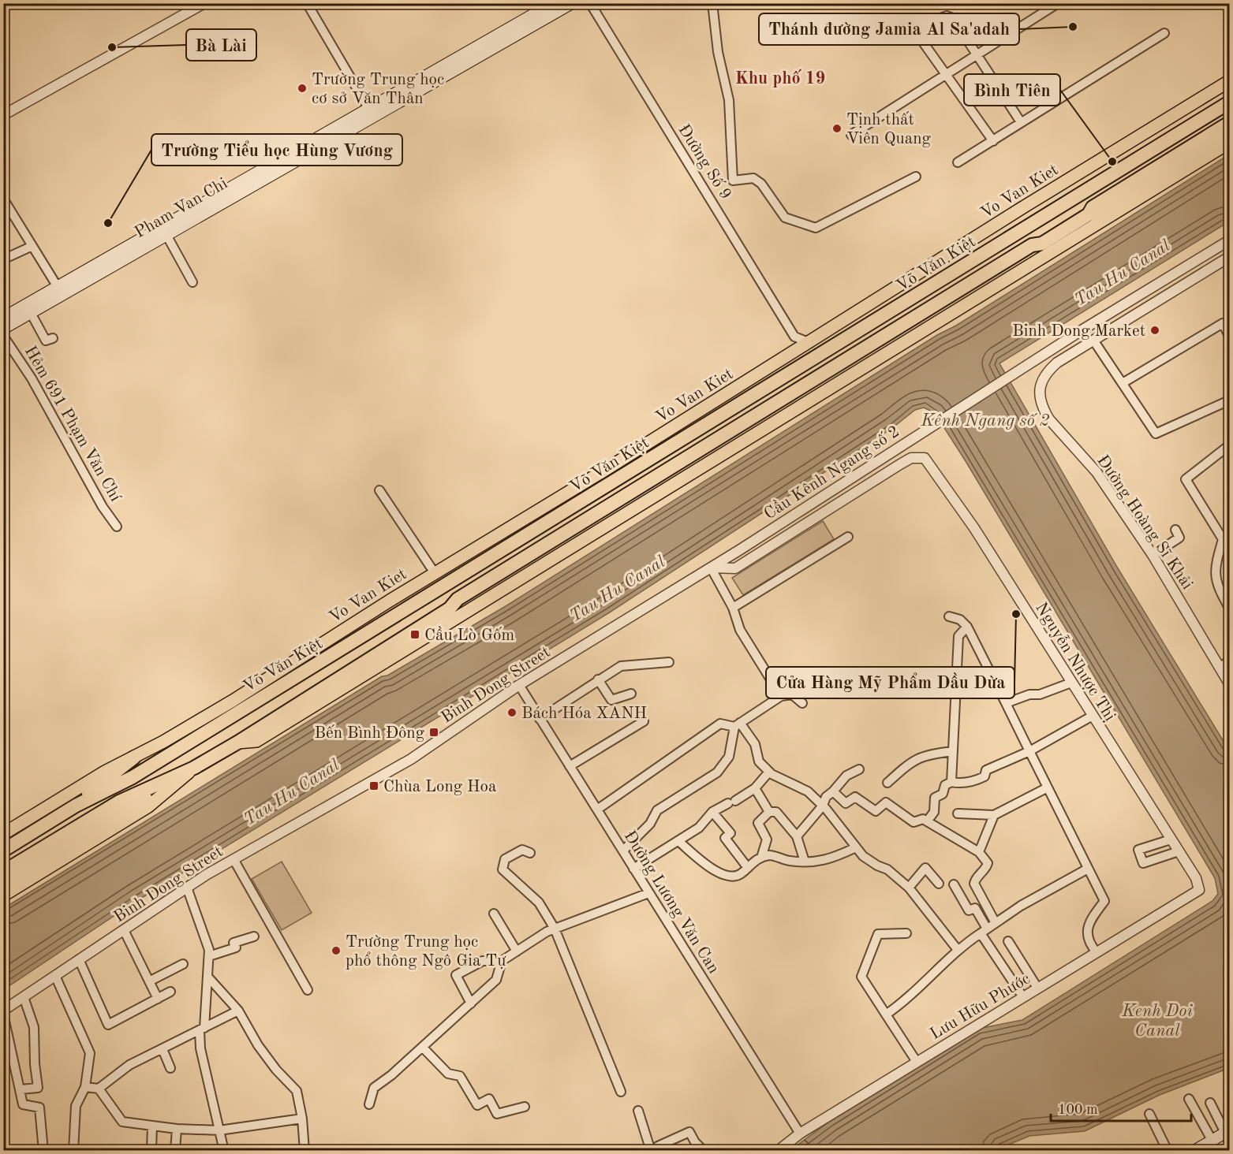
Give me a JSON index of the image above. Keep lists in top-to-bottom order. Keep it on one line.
{"streets":{"highway":["Võ Văn Kiệt"],"main road":["Vo Van Kiet","Pham Van Chi"],"street":["Đường Số 9","Hẻm 691 Phạm Văn Chí","Cầu Kênh Ngang số 2","Đường Hoàng Sĩ Khải","Nguyễn Nhược Thị","Binh Dong Street","Đường Lương Văn Can","Lưu Hữu Phước"]},"crossings":[["Cầu Kênh Ngang số 2","Binh Dong Street"],["Nguyễn Nhược Thị","Binh Dong Street"],["Nguyễn Nhược Thị","Lưu Hữu Phước"],["Binh Dong Street","Đường Lương Văn Can"],["Đường Lương Văn Can","Lưu Hữu Phước"]],"districts":["Khu phố 19"],"water":["Tau Hu Canal","Kênh Ngang số 2","Kenh Doi Canal"],"places":{"other":["Thánh đường Jamia Al Sa'adah","Bà Lài","Trường Trung học cơ sở Văn Thân","Tịnh thất Viên Quang","Bình Tiên","Trường Tiểu học Hùng Vương","Binh Dong Market","Cửa Hàng Mỹ Phẩm Dầu Dừa","Bách Hóa XANH","Trường Trung học phổ thông Ngô Gia Tự"],"transit":["Cầu Lò Gốm","Bến Bình Đông","Chùa Long Hoa"]},"scale_bar":"100 m"}
